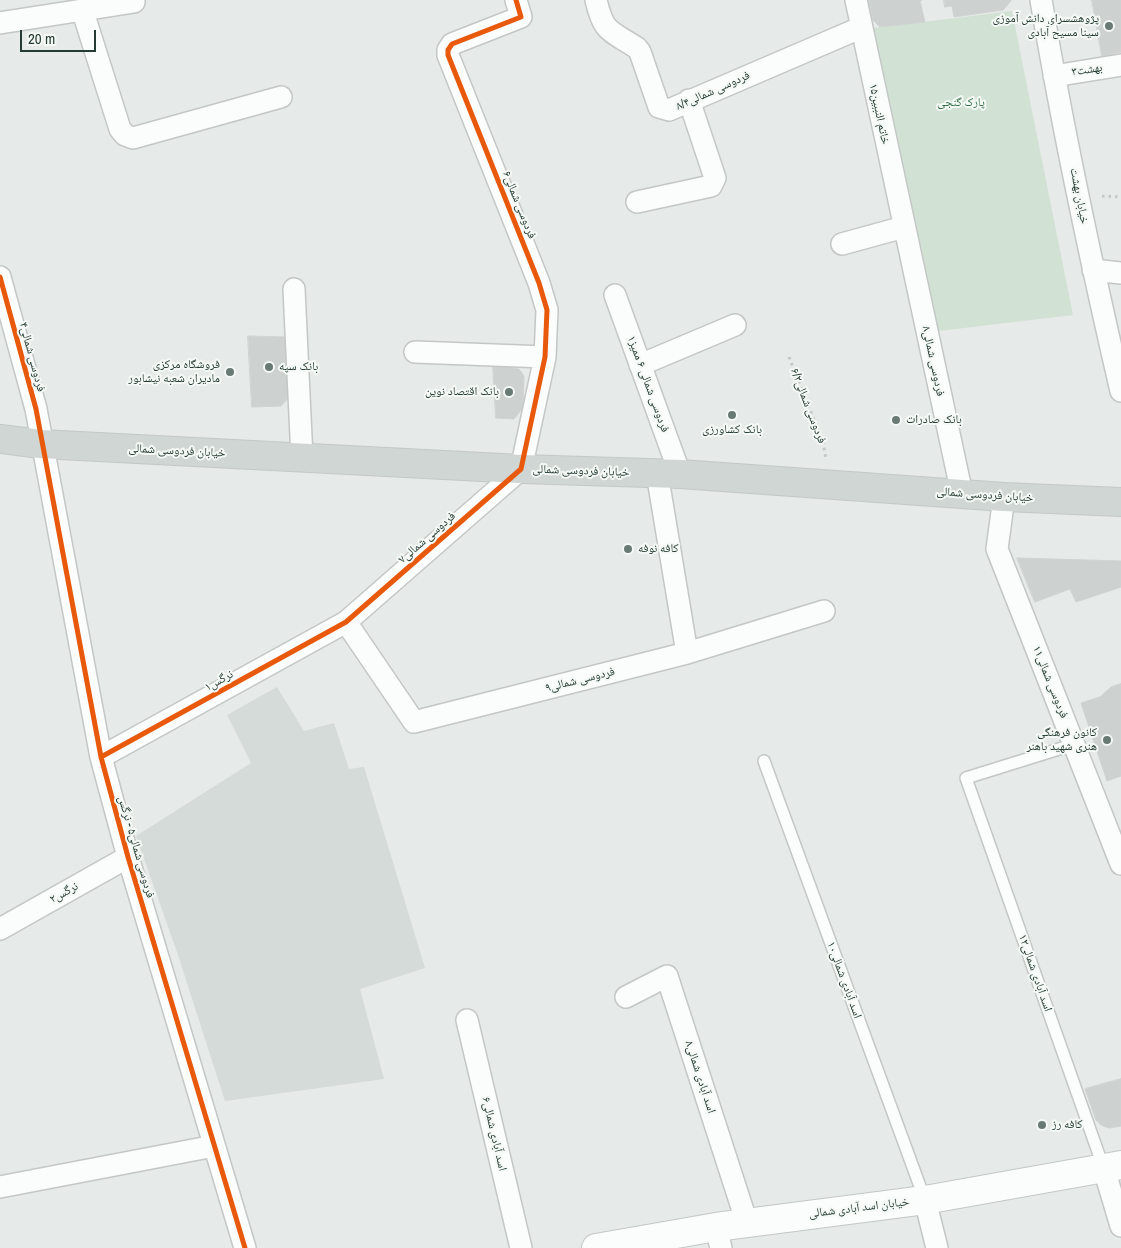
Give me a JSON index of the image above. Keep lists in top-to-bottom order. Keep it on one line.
{"streets":{"main road":["خیابان فردوسی شمالی","خیابان اسد آبادی شمالی"],"street":["بهشت۳","فردوسی شمالی۸/۴","خاتم النببین۱۵","خیابان بهشت","فردوسی شمالی۶","فردوسی شمالی۴","فردوسی شمالی۸","فردوسی شمالی ۶ ممیز۱","فردوسی شمالی۷","فردوسی شمالی۹","نرگس۱","فردوسی شمالی۱۱","فردوسی شمالی۵ - نرگس","نرگس۲","اسد آبادی شمالی۸","اسد آبادی شمالی۶"],"lane":["اسد آبادی شمالی۱۲","اسد آبادی شمالی۱۰"],"path":["فردوسی شمالی۶/۲"]},"crossings":[["بهشت۳","خیابان بهشت"],["فردوسی شمالی۸/۴","خاتم النببین۱۵"],["خاتم النببین۱۵","فردوسی شمالی۸"],["فردوسی شمالی۶","خیابان فردوسی شمالی"],["فردوسی شمالی۶","فردوسی شمالی۷"],["فردوسی شمالی۴","خیابان فردوسی شمالی"],["فردوسی شمالی۴","فردوسی شمالی۵ - نرگس"],["فردوسی شمالی۸","خیابان فردوسی شمالی"],["فردوسی شمالی ۶ ممیز۱","خیابان فردوسی شمالی"],["فردوسی شمالی۶/۲","خیابان فردوسی شمالی"],["خیابان فردوسی شمالی","فردوسی شمالی۷"],["خیابان فردوسی شمالی","فردوسی شمالی۱۱"],["خیابان فردوسی شمالی","فردوسی شمالی۵ - نرگس"],["فردوسی شمالی۷","فردوسی شمالی۹"],["فردوسی شمالی۷","نرگس۱"],["فردوسی شمالی۹","نرگس۱"],["نرگس۱","فردوسی شمالی۵ - نرگس"],["فردوسی شمالی۱۱","اسد آبادی شمالی۱۲"],["فردوسی شمالی۵ - نرگس","نرگس۲"],["اسد آبادی شمالی۱۲","خیابان اسد آبادی شمالی"],["اسد آبادی شمالی۱۰","خیابان اسد آبادی شمالی"],["اسد آبادی شمالی۸","خیابان اسد آبادی شمالی"]],"parks":["پارک گنجی"],"places":["پژوهشسرای دانش آموزی سینا مسیح آبادی","بانک سپه","فروشگاه مرکزی مادیران شعبه نیشابور","بانک اقتصاد نوین","بانک کشاورزی","بانک صادرات","کافه نوفه","کانون فرهنگی هنری شهید باهنر","کافه رز"],"scale_bar":"20 m"}
